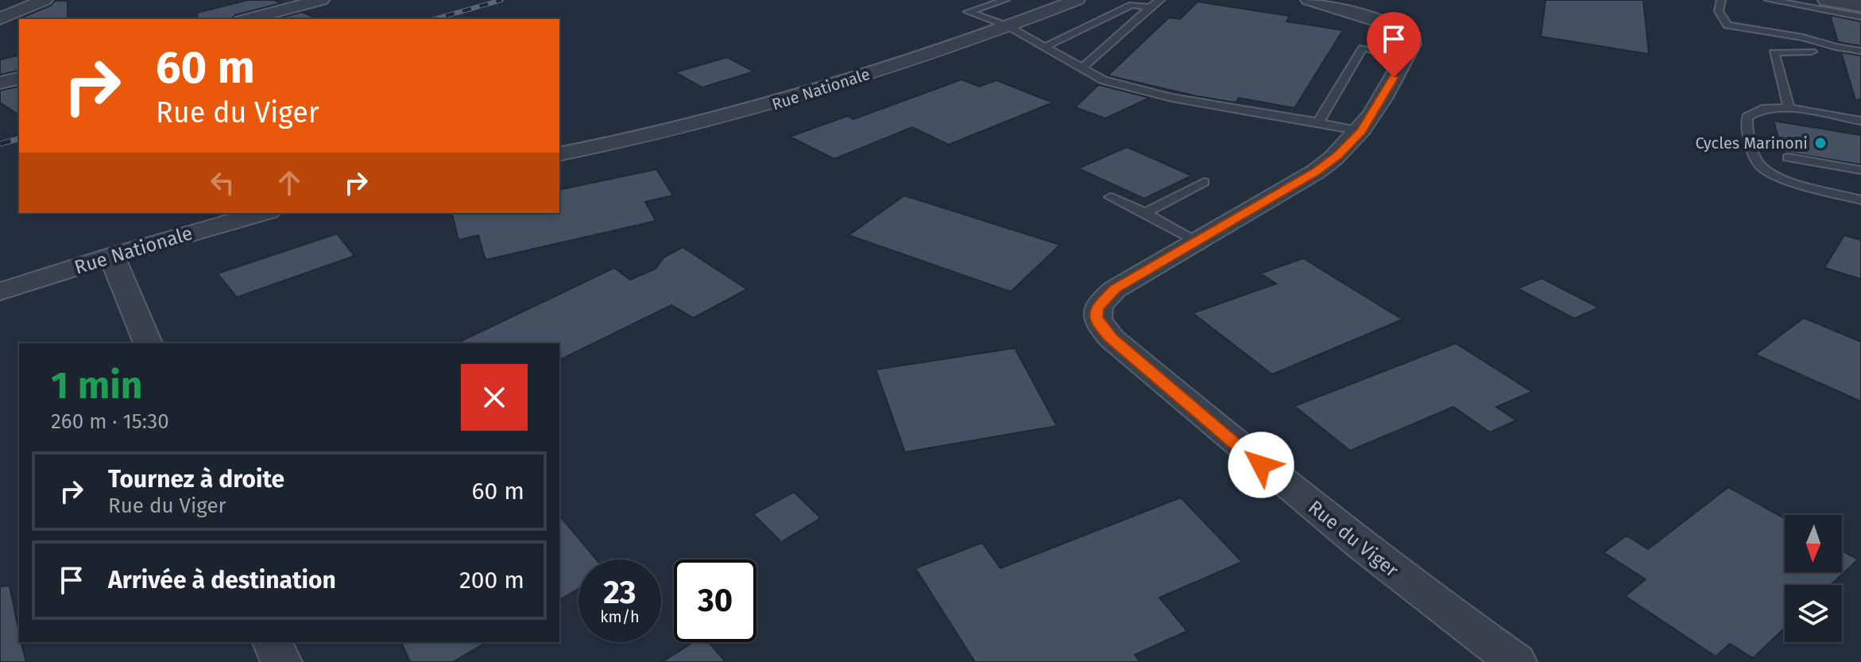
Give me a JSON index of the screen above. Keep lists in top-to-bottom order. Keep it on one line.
{"streets":{"street":["Rue Nationale","Rue du Viger"]},"places":["Cycles Marinoni"],"north":"bottom","page":{"turn":["60 m","Rue du Viger"],"heading":["1 min","260 m · 15:30"],"list":[{"name":"Tournez à droite","note":"Rue du Viger","value":"60 m"},{"name":"Arrivée à destination","value":"200 m"}],"speed":"23 km/h","limit":"30"}}
